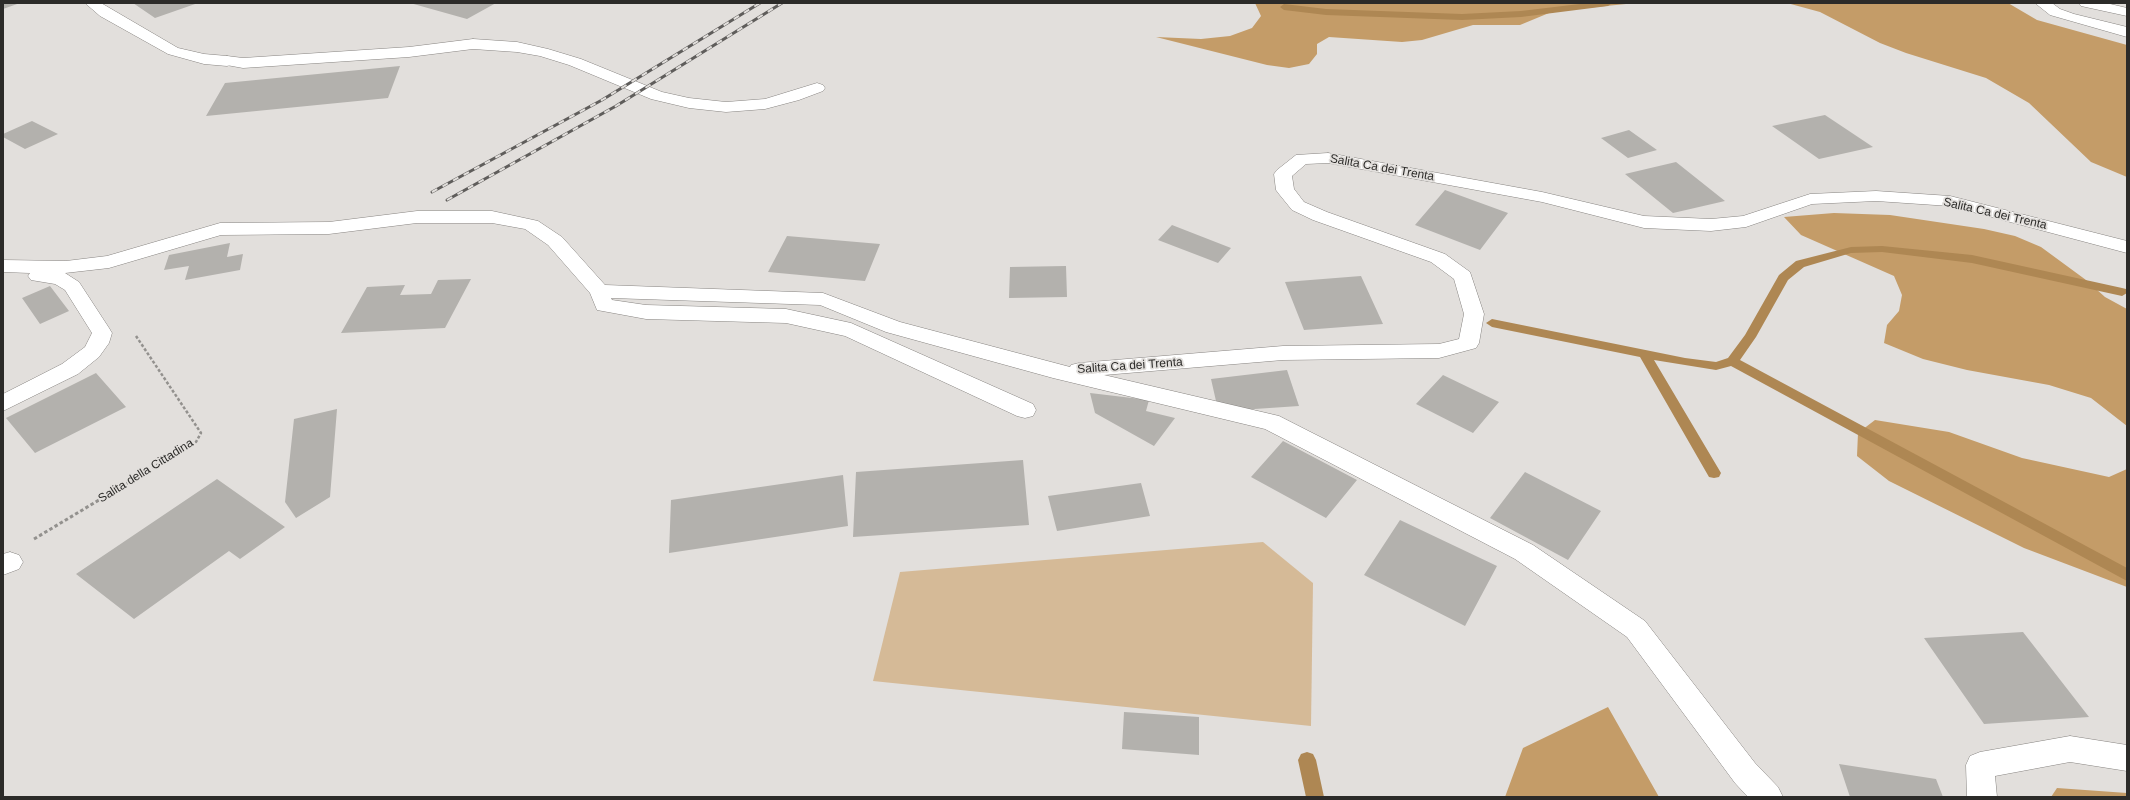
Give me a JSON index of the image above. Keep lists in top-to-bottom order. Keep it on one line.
{"streets":{"street":["Salita Ca dei Trenta"],"path":["Salita della Cittadina"]}}
